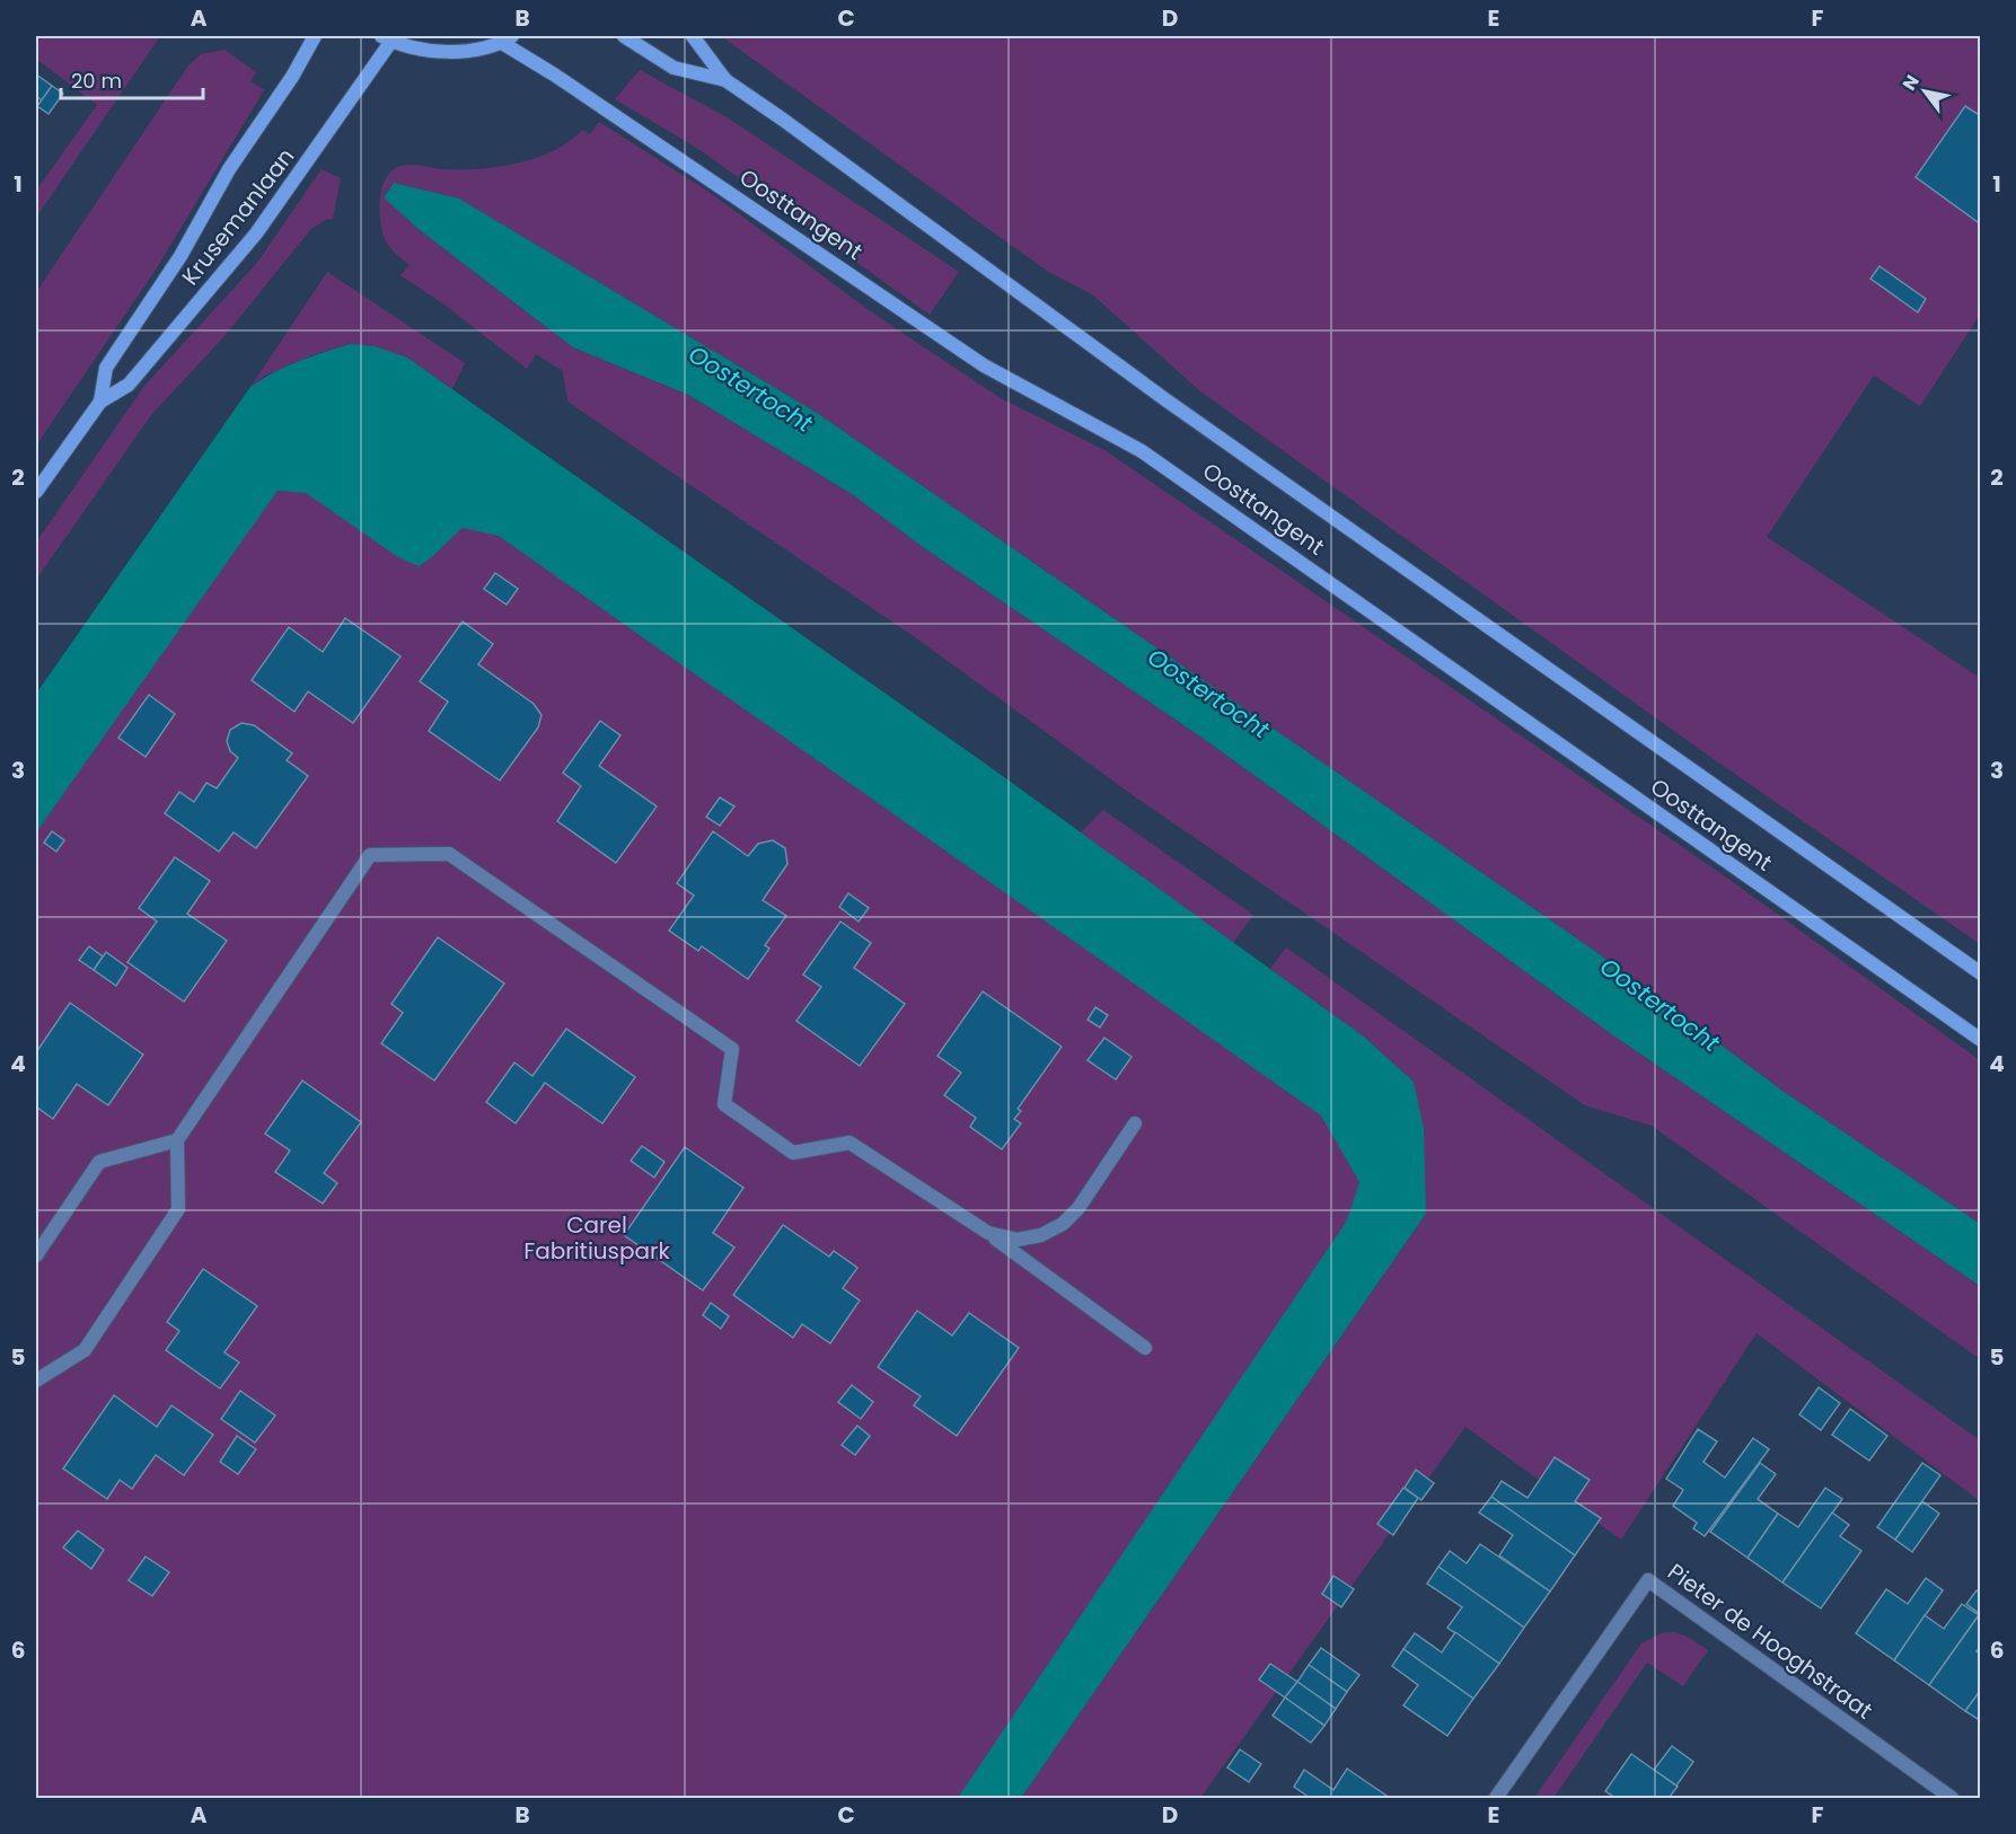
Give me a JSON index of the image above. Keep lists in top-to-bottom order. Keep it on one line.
{"streets":{"main road":["Oosttangent","Krusemanlaan"],"street":["Pieter de Hooghstraat"]},"water":["Oostertocht"],"parks":["Carel Fabritiuspark"],"scale_bar":"20 m","north":"top left","grid":{"columns":["A","B","C","D","E","F"],"rows":["1","2","3","4","5","6"]}}
